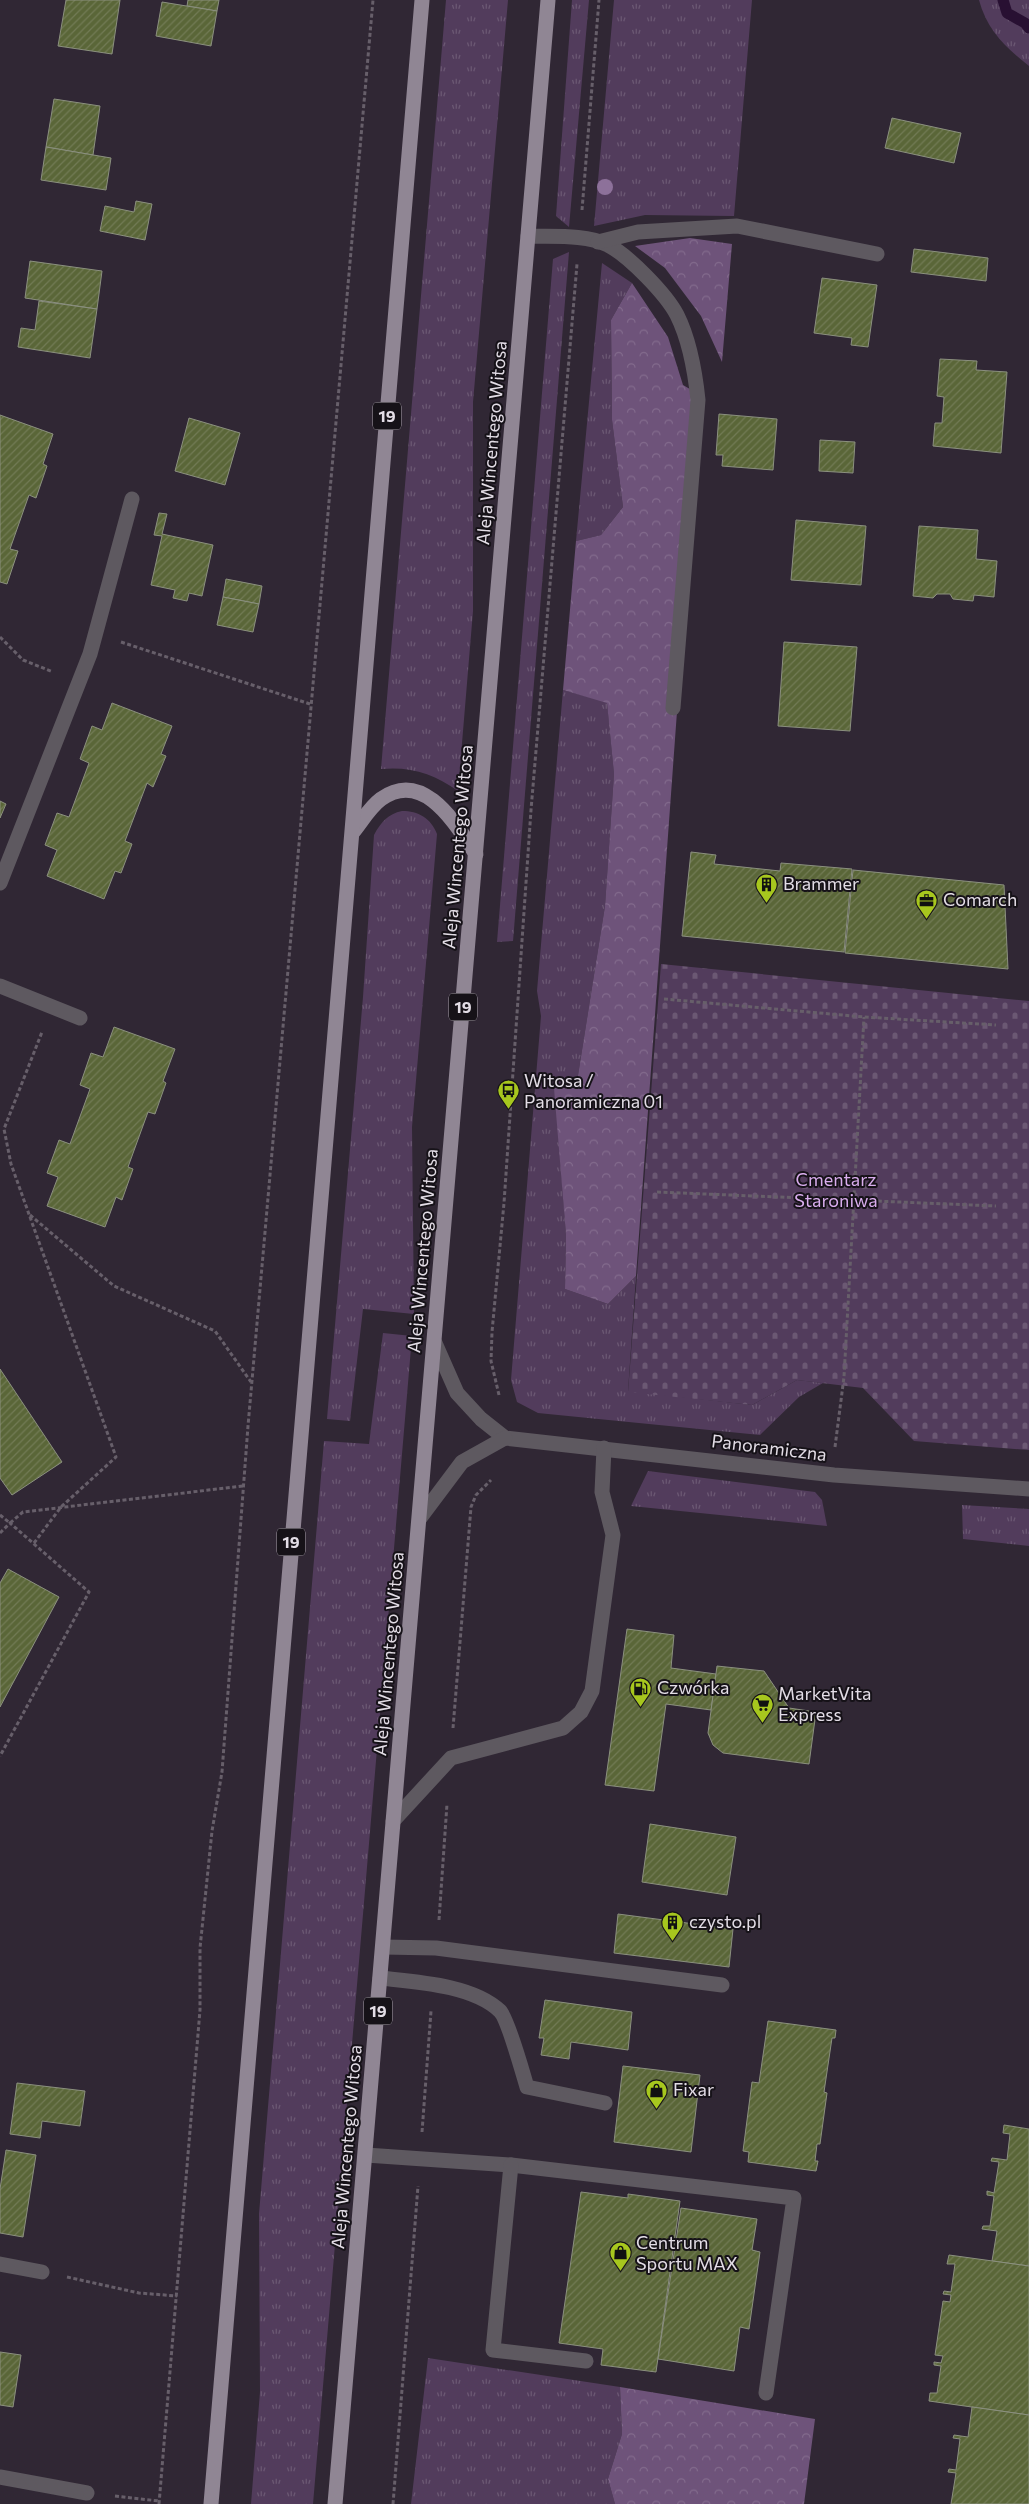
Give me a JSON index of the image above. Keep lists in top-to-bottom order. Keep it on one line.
{"streets":{"main road":["19","Aleja Wincentego Witosa"],"street":["Panoramiczna"]},"parks":["Cmentarz Staroniwa"],"places":{"building":["Brammer","czysto.pl"],"office":["Comarch"],"bus stop":["Witosa / Panoramiczna 01"],"fuel station":["Czwórka"],"supermarket":["MarketVita Express"],"shop":["Fixar","Centrum Sportu MAX"]}}
